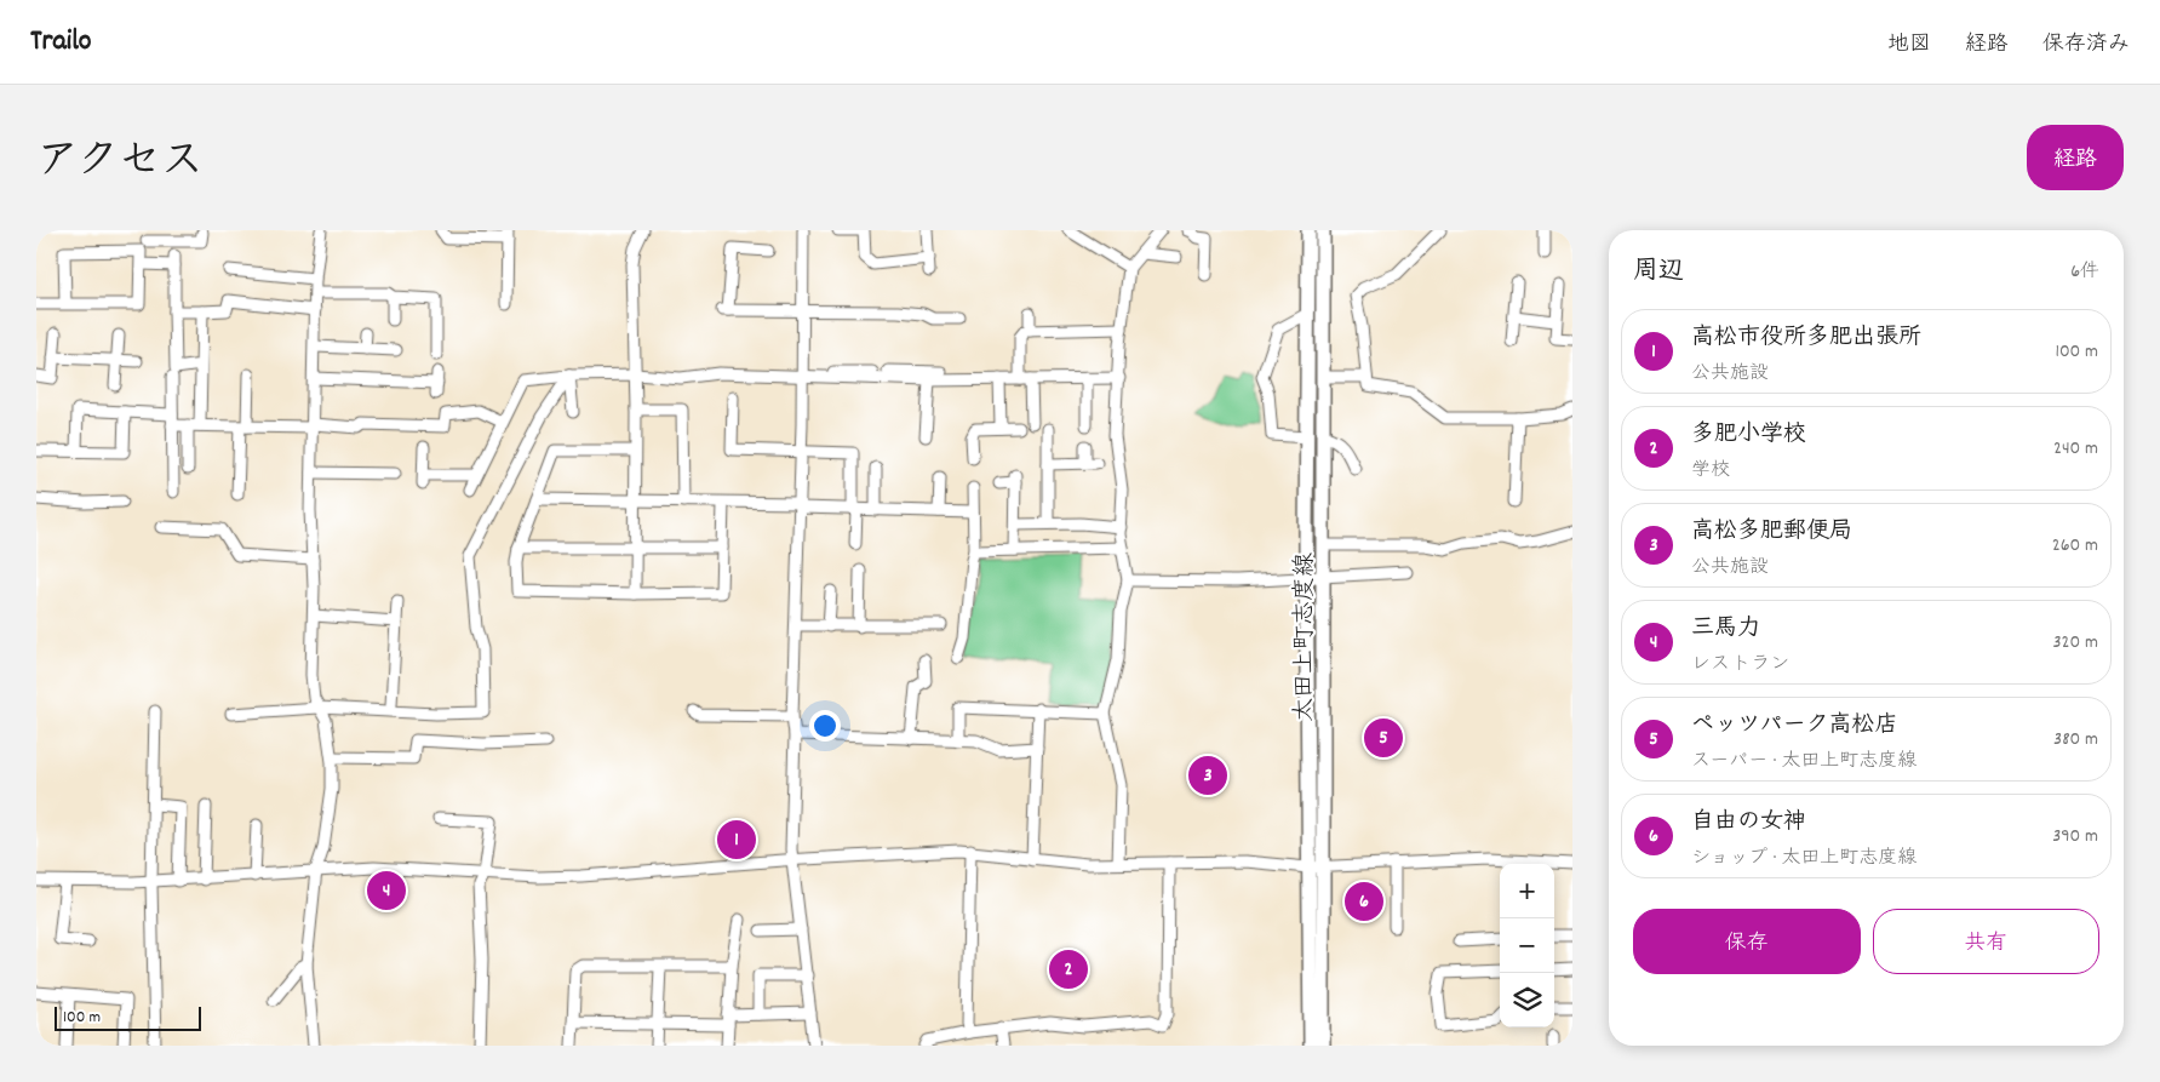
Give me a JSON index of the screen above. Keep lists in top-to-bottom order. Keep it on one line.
{"streets":{"main road":["太田上町志度線"]},"scale_bar":"100 m","page":{"header":"Trailo","nav":["地図","経路","保存済み"],"title":"アクセス","buttons":["経路",["保存","共有"]],"heading":["周辺","6件"],"list":[{"mark":"1","name":"高松市役所多肥出張所","note":"公共施設","value":"100 m"},{"mark":"2","name":"多肥小学校","note":"学校","value":"240 m"},{"mark":"3","name":"高松多肥郵便局","note":"公共施設","value":"260 m"},{"mark":"4","name":"三馬力","note":"レストラン","value":"320 m"},{"mark":"5","name":"ペッツパーク高松店","note":"スーパー · 太田上町志度線","value":"380 m"},{"mark":"6","name":"自由の女神","note":"ショップ · 太田上町志度線","value":"390 m"}],"pins":["5","3","1","4","6","2"],"map_buttons":["+","−"],"scale":"100 m"}}
